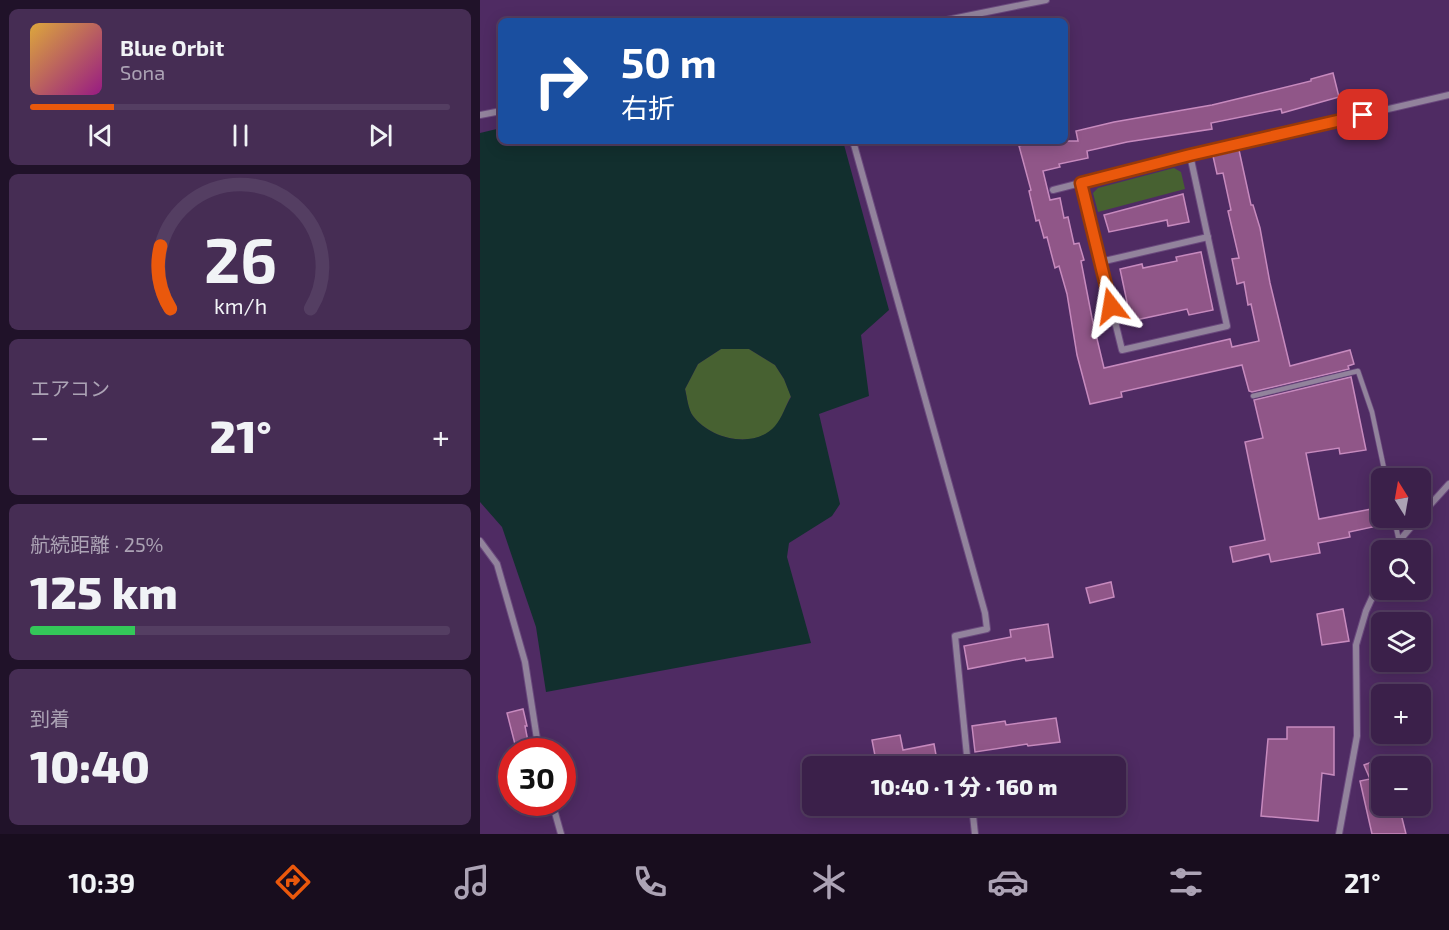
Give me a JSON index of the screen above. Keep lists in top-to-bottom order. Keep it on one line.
{"north":"top","page":{"turn":["50 m","右折"],"song":["Blue Orbit","Sona"],"tile":["エアコン",["航続距離 · 25%","125 km"],["到着","10:40"]],"heat":["−","21°","+"],"map_buttons":["+","−"],"limit":"30","trip":"10:40 · 1 分 · 160 m","tabs":["10:39","21°"],"gauge":["26","km/h"]}}
